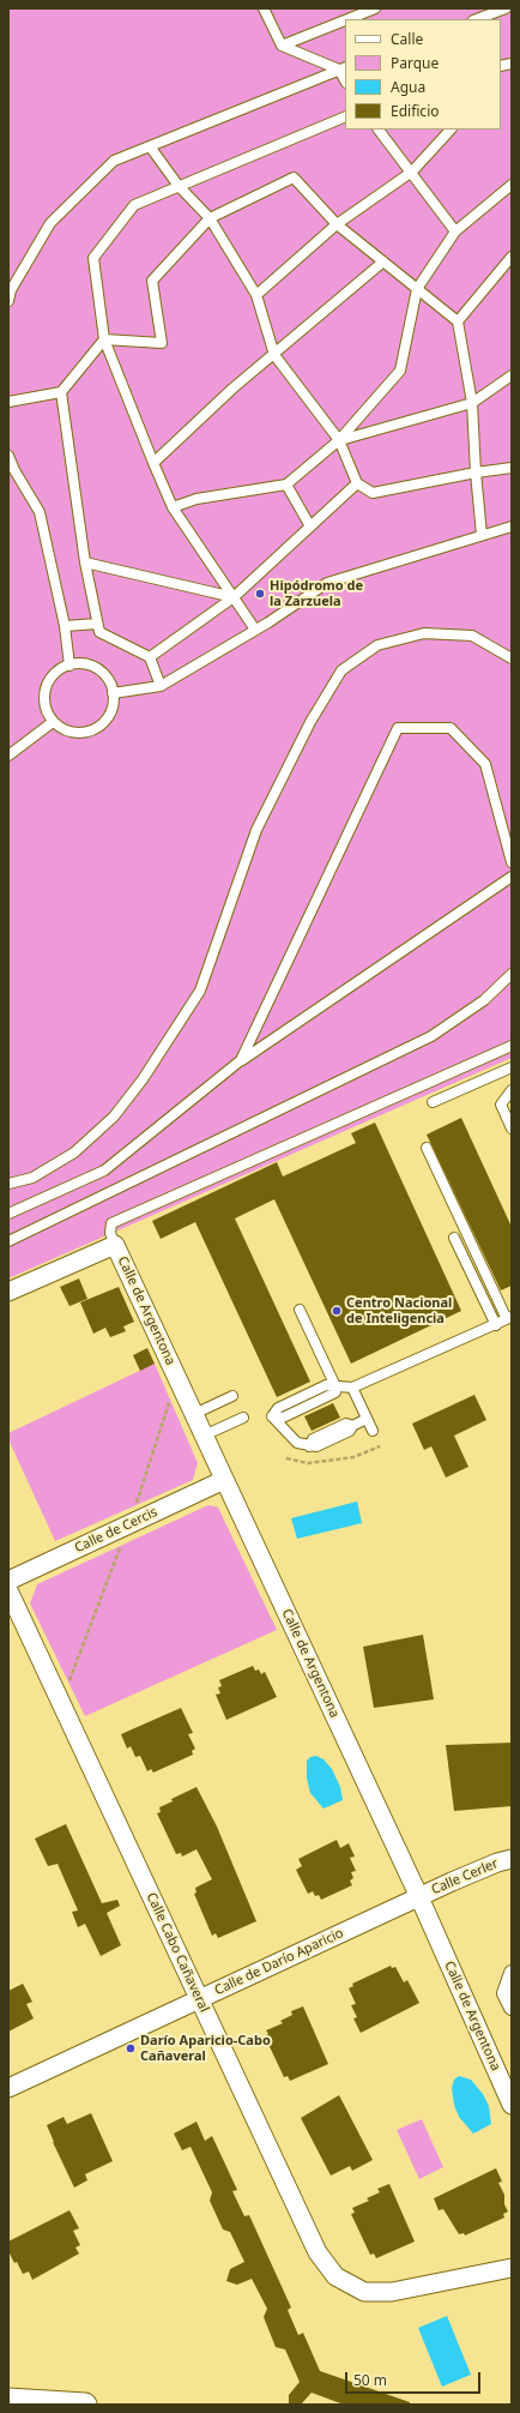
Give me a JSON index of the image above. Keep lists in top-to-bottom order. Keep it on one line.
{"streets":{"street":["Calle de Argentona","Calle de Cercis","Calle Cerler","Calle Cabo Cañaveral","Calle de Darío Aparicio"]},"crossings":[["Calle de Argentona","Calle de Cercis"],["Calle de Argentona","Calle Cerler"],["Calle de Argentona","Calle de Darío Aparicio"],["Calle Cerler","Calle de Darío Aparicio"],["Calle Cabo Cañaveral","Calle de Darío Aparicio"]],"places":["Hipódromo de la Zarzuela","Centro Nacional de Inteligencia","Darío Aparicio-Cabo Cañaveral"],"legend":["Calle","Parque","Agua","Edificio"],"scale_bar":"50 m"}
